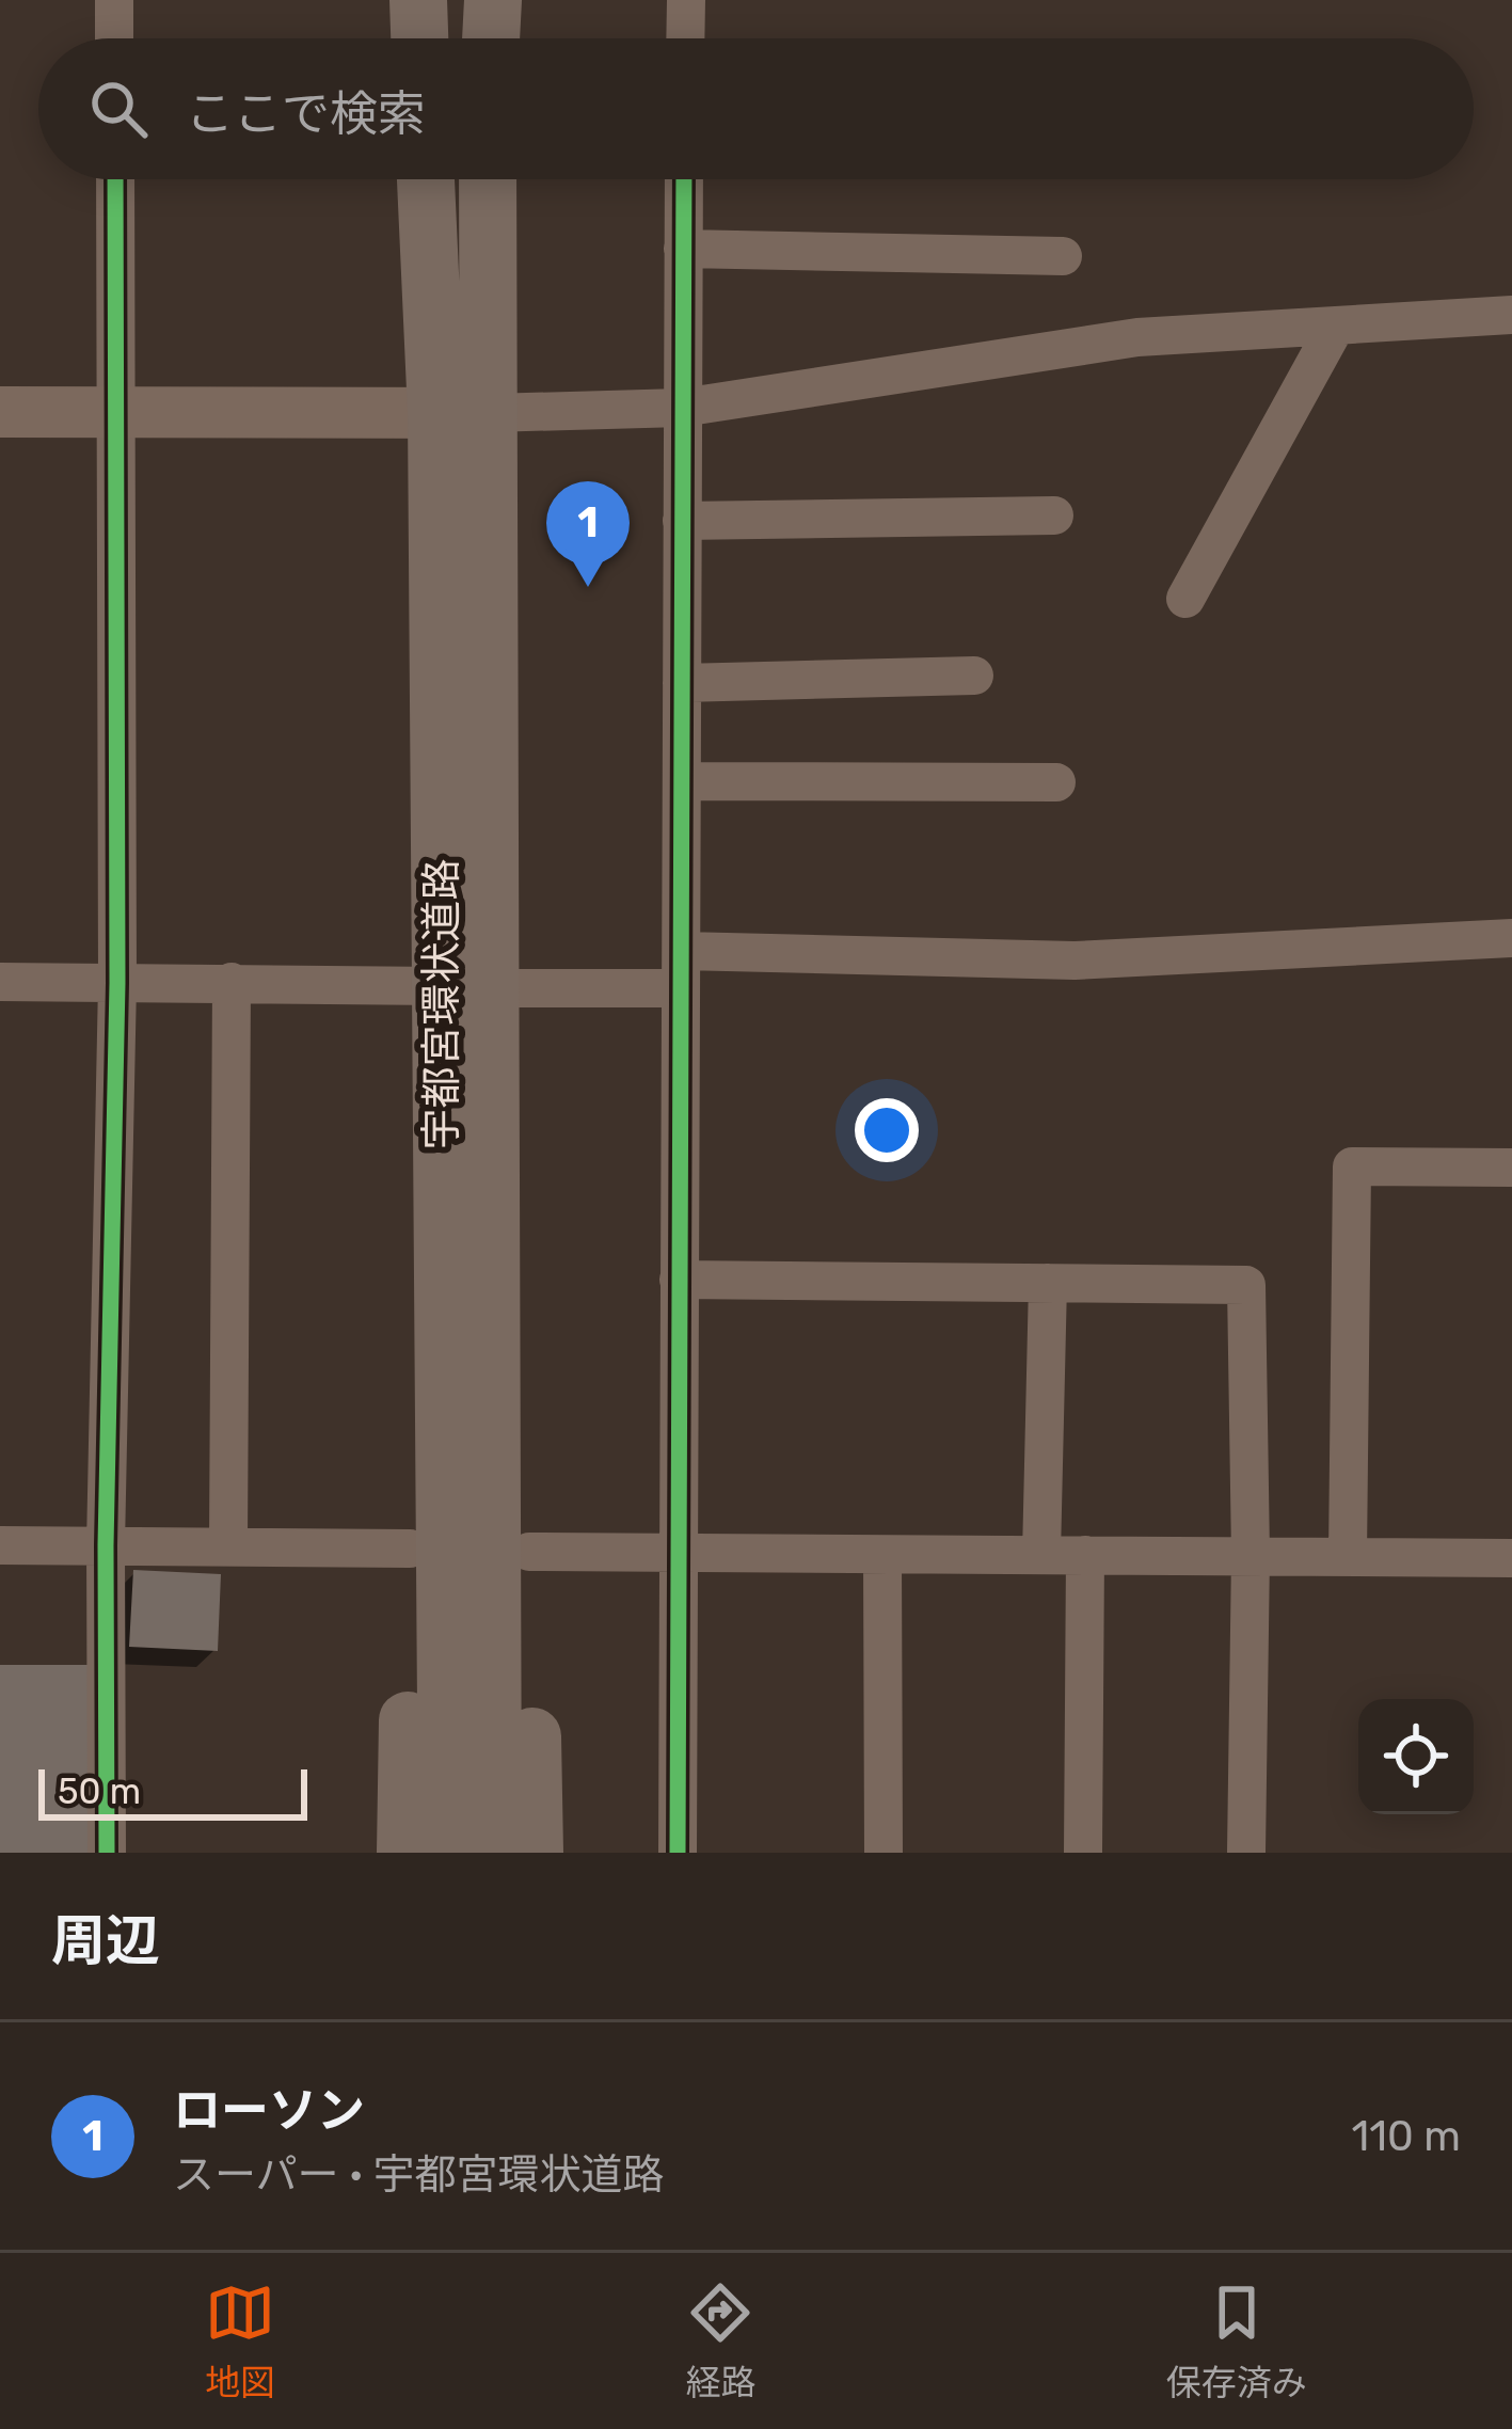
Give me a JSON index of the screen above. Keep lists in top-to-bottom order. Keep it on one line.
{"streets":{"main road":["宇都宮環状道路"]},"scale_bar":"50 m","page":{"search":"ここで検索","pins":"1","scale":"50 m","heading":"周辺","list":[{"mark":"1","name":"ローソン","note":"スーパー · 宇都宮環状道路","value":"110 m"}],"nav":["地図","経路","保存済み"]}}
